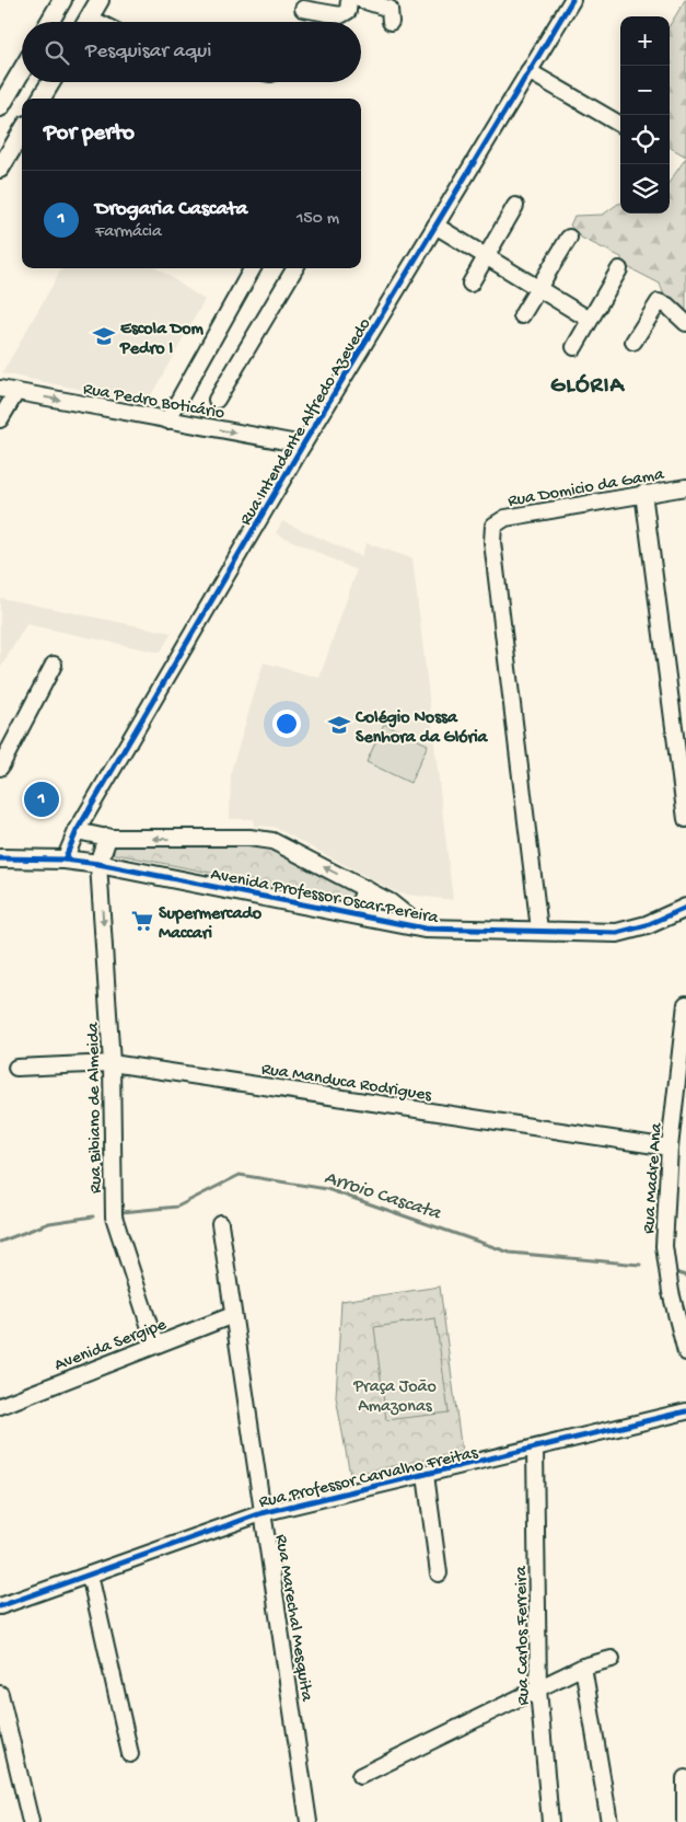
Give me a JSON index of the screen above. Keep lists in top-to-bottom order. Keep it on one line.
{"streets":{"main road":["Avenida Professor Oscar Pereira"],"street":["Rua Pedro Boticário","Rua Intendente Alfredo Azevedo","Rua Domicio da Gama","Rua Manduca Rodrigues","Rua Bibiano de Almeida","Rua Madre Ana","Avenida Sergipe","Rua Professor Carvalho Freitas","Rua Marechal Mesquita","Rua Carlos Ferreira"]},"crossings":[["Rua Pedro Boticário","Rua Intendente Alfredo Azevedo"],["Rua Intendente Alfredo Azevedo","Avenida Professor Oscar Pereira"],["Rua Domicio da Gama","Avenida Professor Oscar Pereira"],["Avenida Professor Oscar Pereira","Rua Bibiano de Almeida"],["Rua Manduca Rodrigues","Rua Bibiano de Almeida"],["Rua Manduca Rodrigues","Rua Madre Ana"],["Rua Bibiano de Almeida","Avenida Sergipe"],["Avenida Sergipe","Rua Marechal Mesquita"],["Rua Professor Carvalho Freitas","Rua Marechal Mesquita"],["Rua Professor Carvalho Freitas","Rua Carlos Ferreira"]],"one_way":["Rua Pedro Boticário","Rua Bibiano de Almeida"],"districts":["GLÓRIA"],"water":["Arroio Cascata"],"parks":["Praça João Amazonas"],"places":{"school or university":["Escola Dom Pedro I","Colégio Nossa Senhora da Glória"],"supermarket":["Supermercado Maccari"]},"page":{"map_buttons":["+","−"],"search":"Pesquisar aqui","heading":"Por perto","list":[{"mark":"1","name":"Drogaria Cascata","note":"Farmácia","value":"150 m"}],"pins":"1"}}
